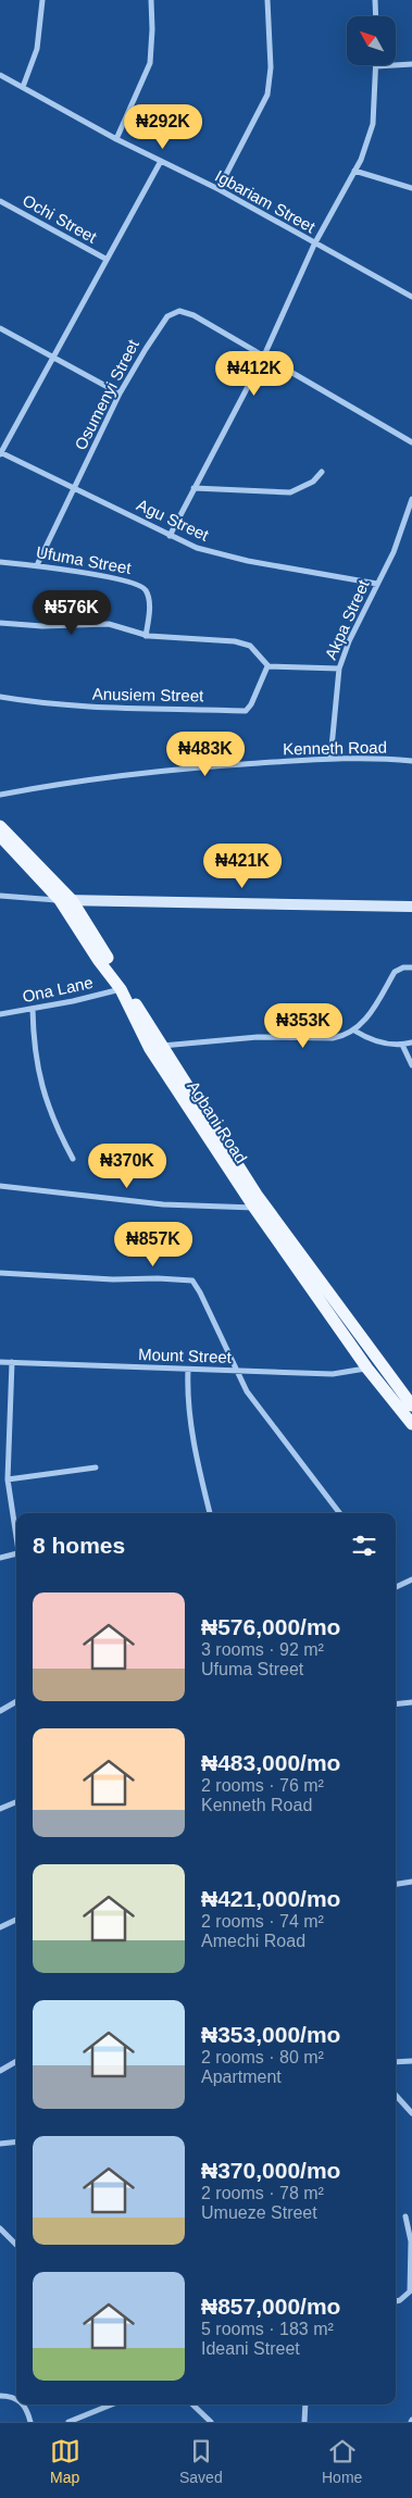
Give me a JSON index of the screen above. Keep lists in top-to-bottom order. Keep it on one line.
{"streets":{"main road":["Agbani Road"],"street":["Igbariam Street","Ochi Street","Osumenyi Street","Agu Street","Ufuma Street","Akpa Street","Anusiem Street","Kenneth Road","Ona Lane","Mount Street"]},"crossings":[["Osumenyi Street","Agu Street"],["Osumenyi Street","Ufuma Street"],["Agu Street","Akpa Street"],["Akpa Street","Kenneth Road"],["Ona Lane","Agbani Road"],["Agbani Road","Mount Street"]],"north":"top left","page":{"price":["₦292K","₦412K","₦576K","₦483K","₦421K","₦353K","₦370K","₦857K"],"heading":"8 homes","list":[{"name":"₦576,000/mo","note":"3 rooms · 92 m² · Ufuma Street"},{"name":"₦483,000/mo","note":"2 rooms · 76 m² · Kenneth Road"},{"name":"₦421,000/mo","note":"2 rooms · 74 m² · Amechi Road"},{"name":"₦353,000/mo","note":"2 rooms · 80 m² · Apartment"},{"name":"₦370,000/mo","note":"2 rooms · 78 m² · Umueze Street"},{"name":"₦857,000/mo","note":"5 rooms · 183 m² · Ideani Street"}],"tabs":["Map","Saved","Home"]}}
